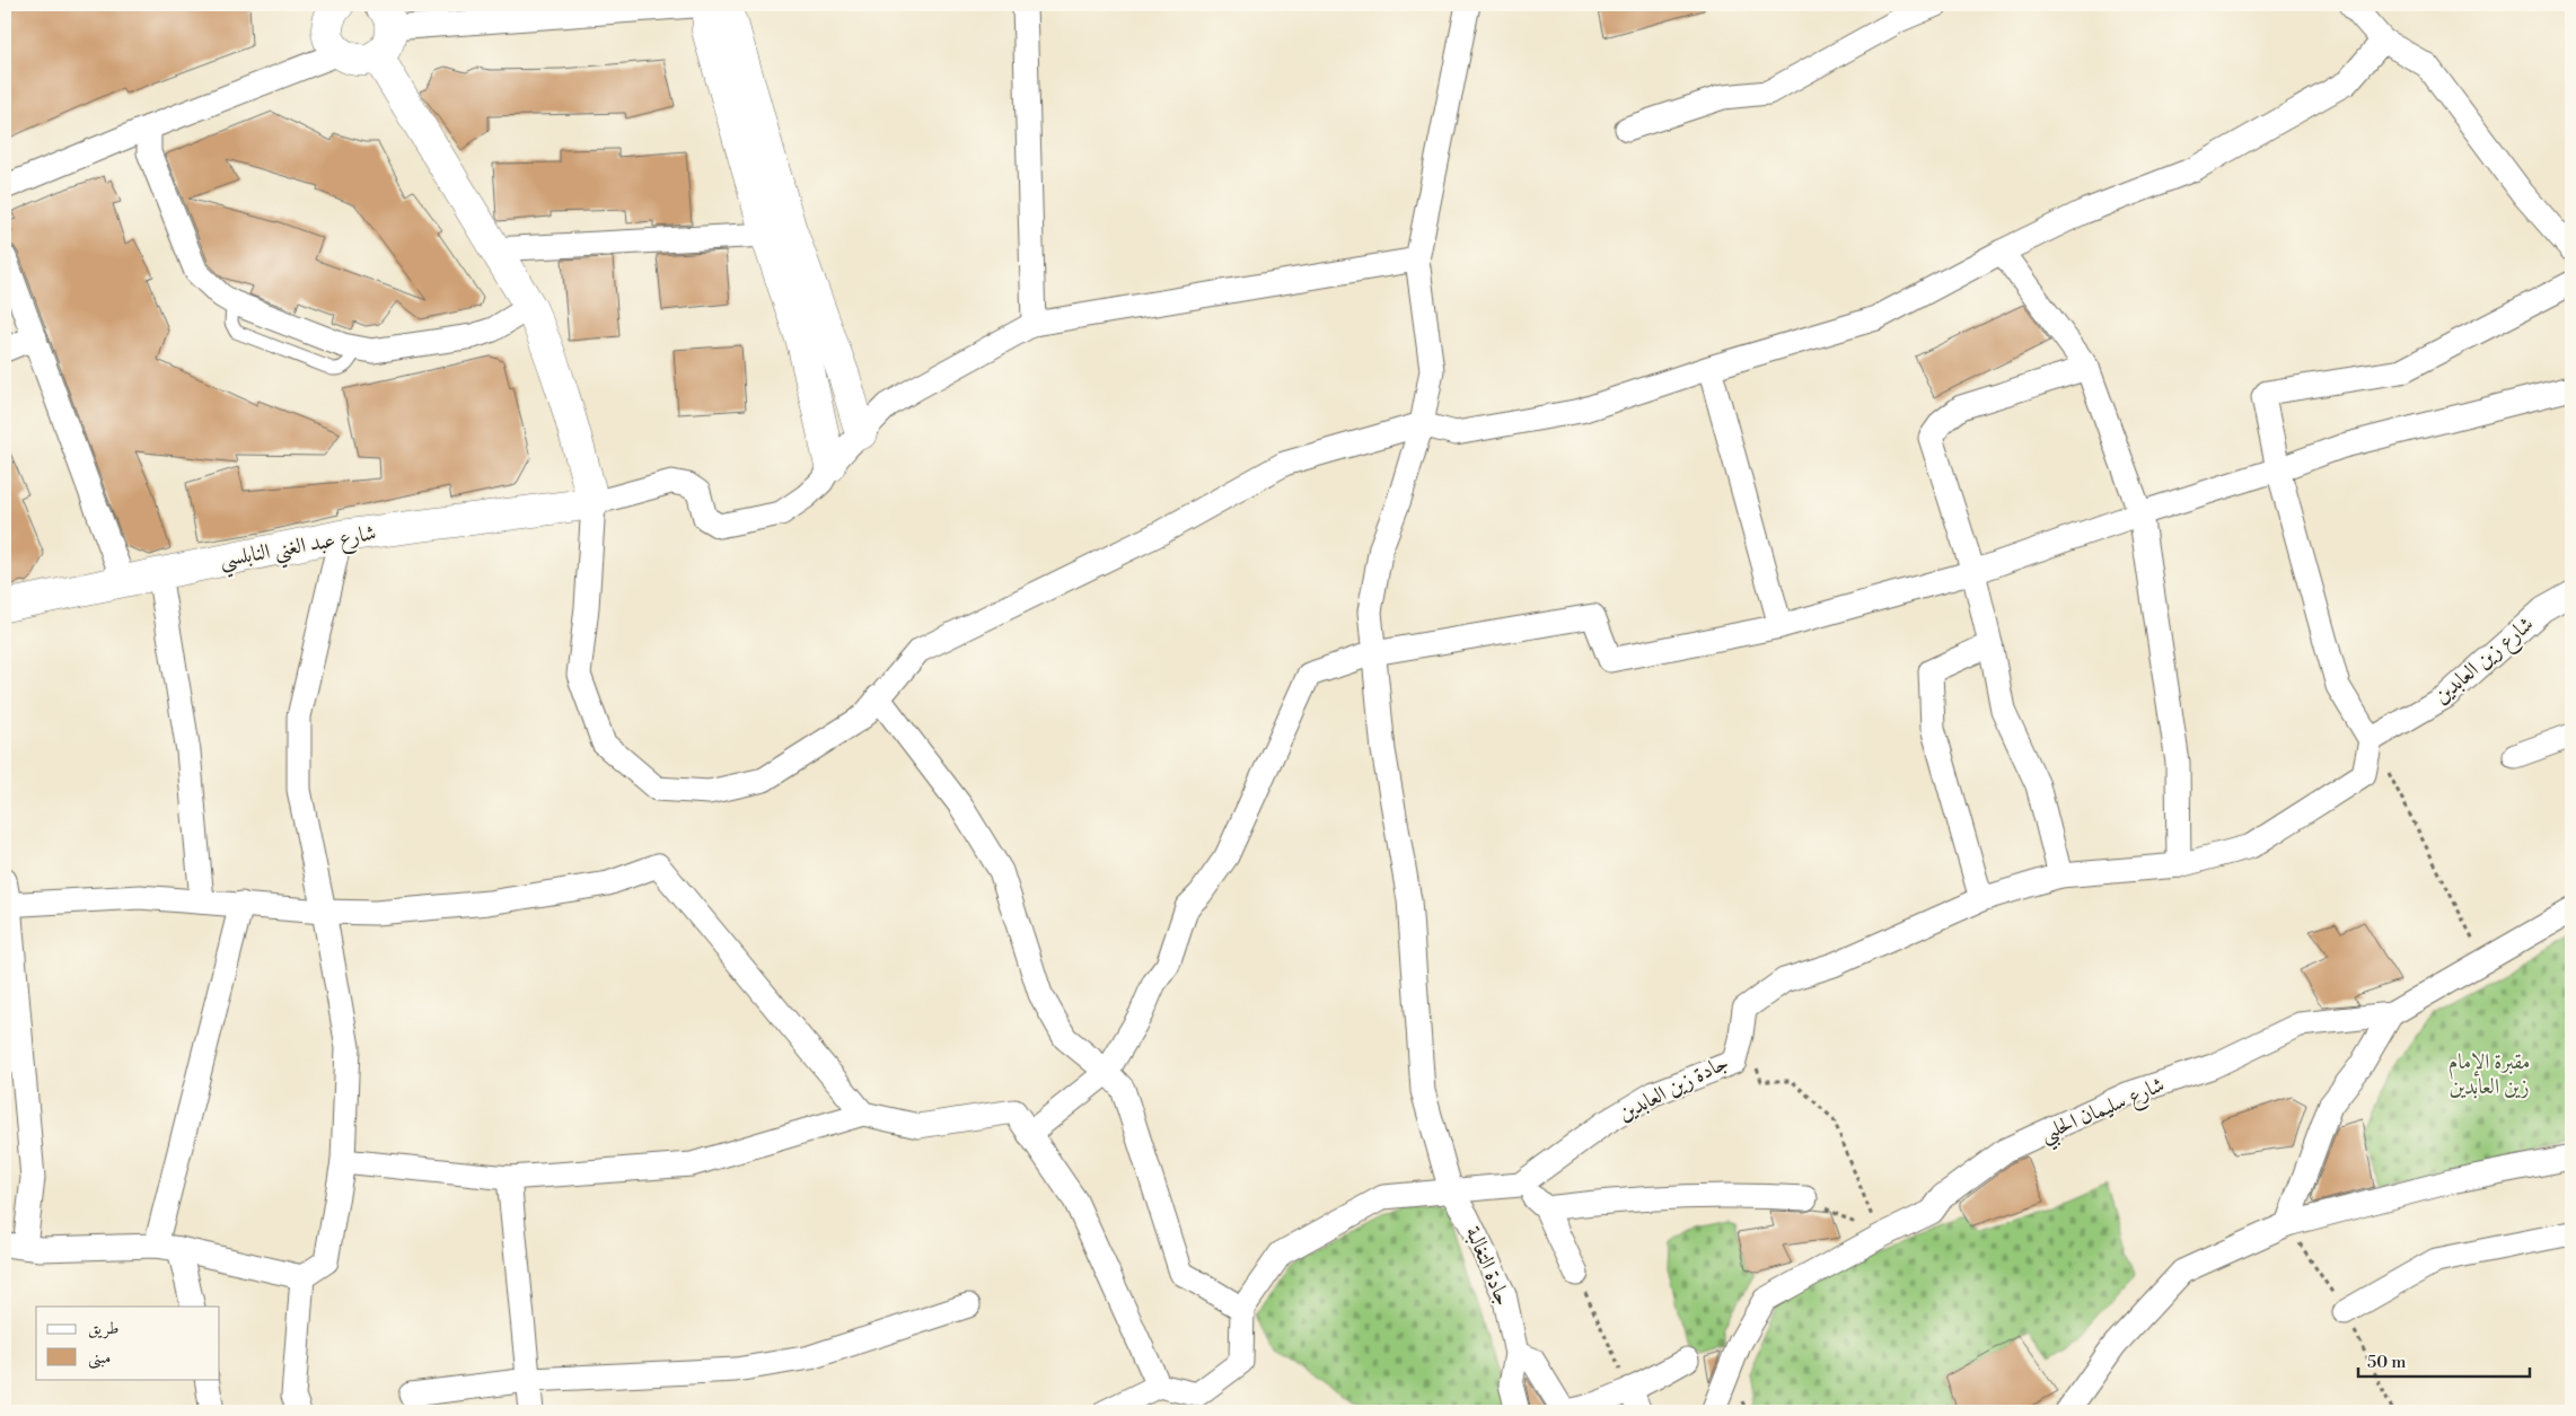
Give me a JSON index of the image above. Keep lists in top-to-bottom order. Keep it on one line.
{"streets":{"street":["شارع عبد الغني النابلسي","شارع زين العابدين","جادة زين العابدين","شارع سليمان الحلبي","جادة التغالبة"]},"parks":["مقبرة الإمام زين العابدين"],"legend":["طريق","مبنى"],"scale_bar":"50 m"}
